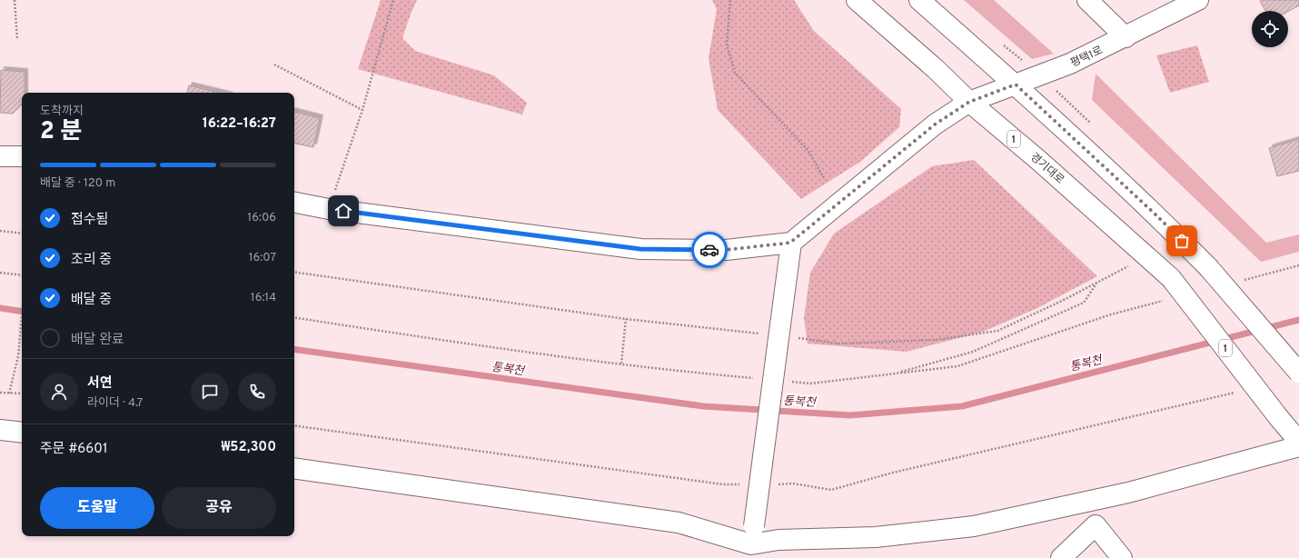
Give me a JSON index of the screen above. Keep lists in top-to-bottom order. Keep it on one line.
{"streets":{"street":["평택1로","1","경기대로"]},"crossings":[["평택1로","경기대로"]],"water":["통복천"],"page":{"heading":["2 분","도착까지","16:22–16:27"],"panel":["서연","라이더 · 4.7","주문 #6601","₩52,300"],"bar":"배달 중 · 120 m","list":[["접수됨","16:06"],["조리 중","16:07"],["배달 중","16:14"],"배달 완료"],"buttons":["도움말","공유"]}}
